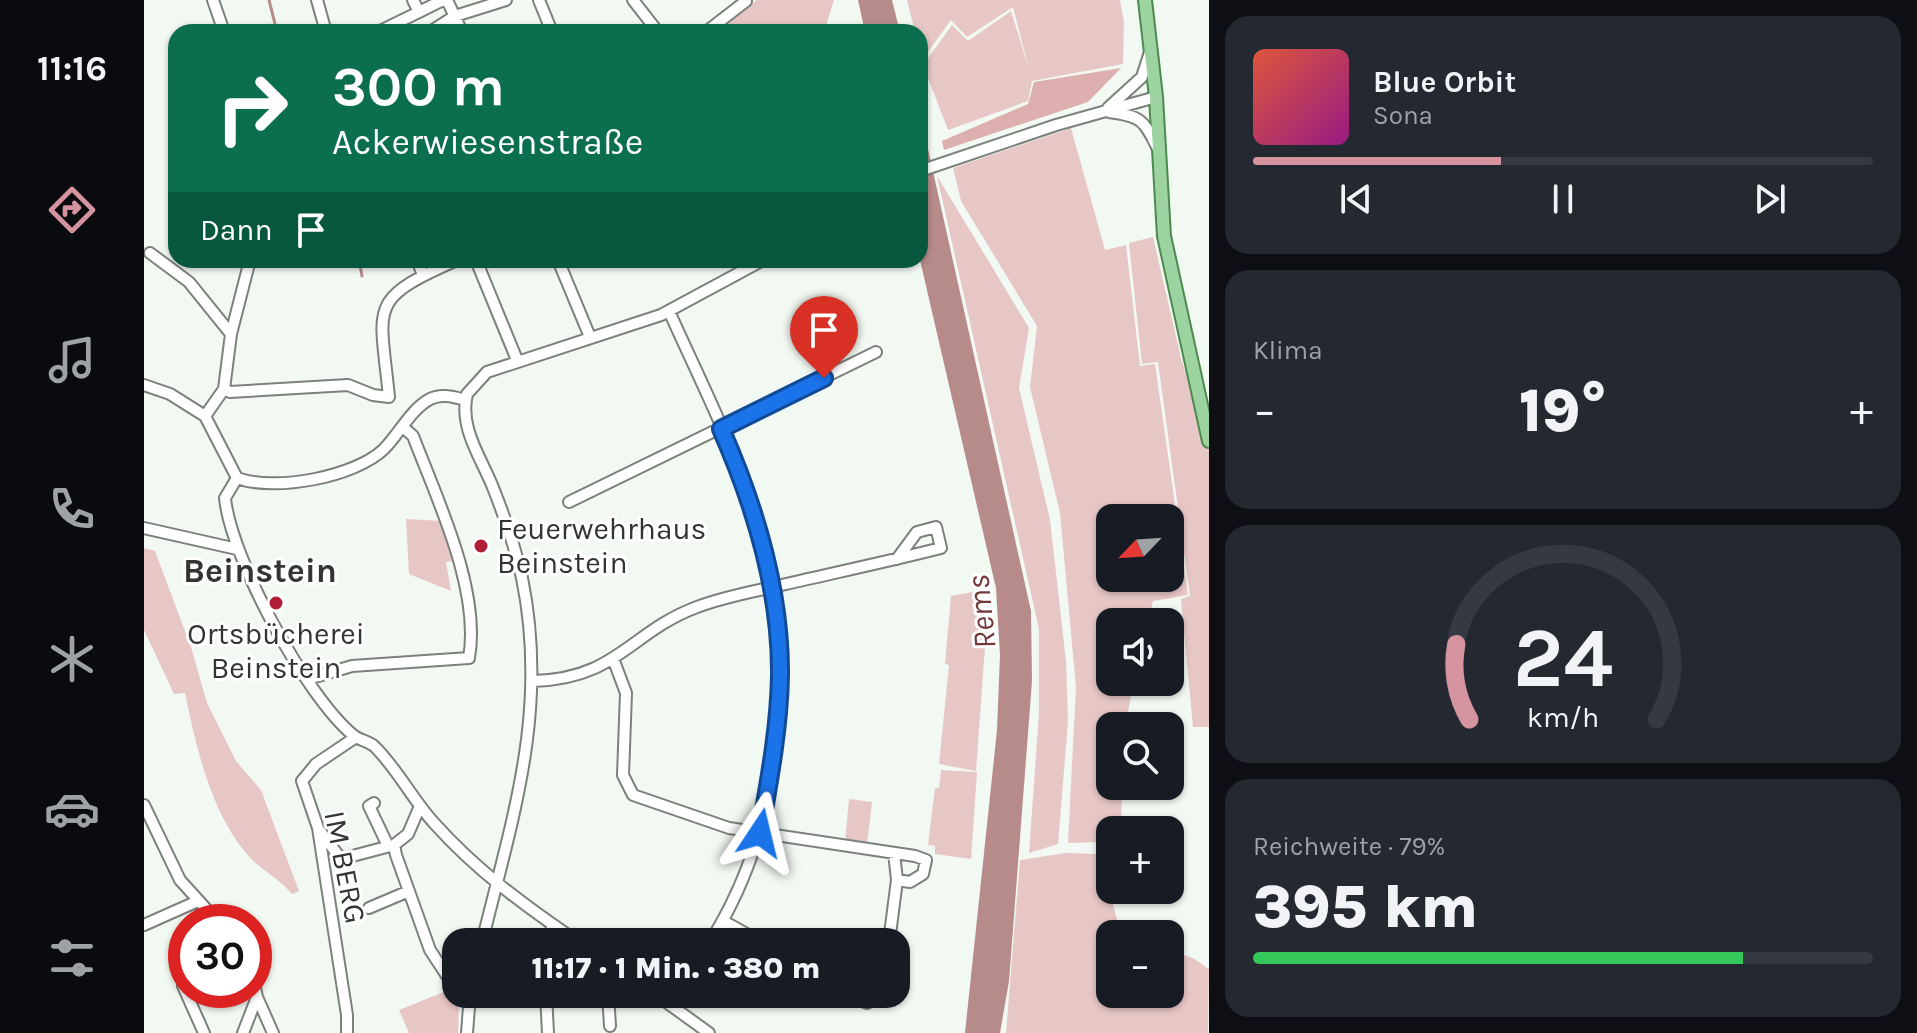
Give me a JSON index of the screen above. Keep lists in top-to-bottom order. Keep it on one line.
{"streets":{"street":["IM BERG"]},"districts":["Beinstein"],"water":["Rems"],"places":["Feuerwehrhaus Beinstein","Ortsbücherei Beinstein"],"north":"bottom left","page":{"tabs":"11:16","turn":["300 m","Ackerwiesenstraße"],"song":["Blue Orbit","Sona"],"then":"Dann","tile":["Klima",["Reichweite · 79%","395 km"]],"heat":["−","19°","+"],"map_buttons":["+","−"],"limit":"30","trip":"11:17 · 1 Min. · 380 m","gauge":["24","km/h"]}}
